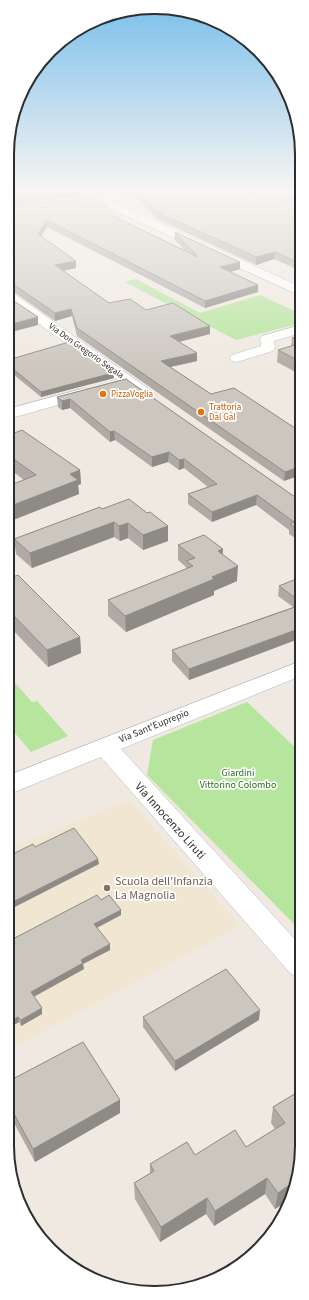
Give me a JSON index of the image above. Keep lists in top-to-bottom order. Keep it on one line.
{"streets":{"street":["Via Don Gregorio Segala","Via Sant'Euprepio","Via Innocenzo Liruti"]},"crossings":[["Via Sant'Euprepio","Via Innocenzo Liruti"]],"parks":["Giardini Vittorino Colombo"],"places":["PizzaVoglia","Trattoria Dal Gal","Scuola dell'Infanzia La Magnolia"]}
